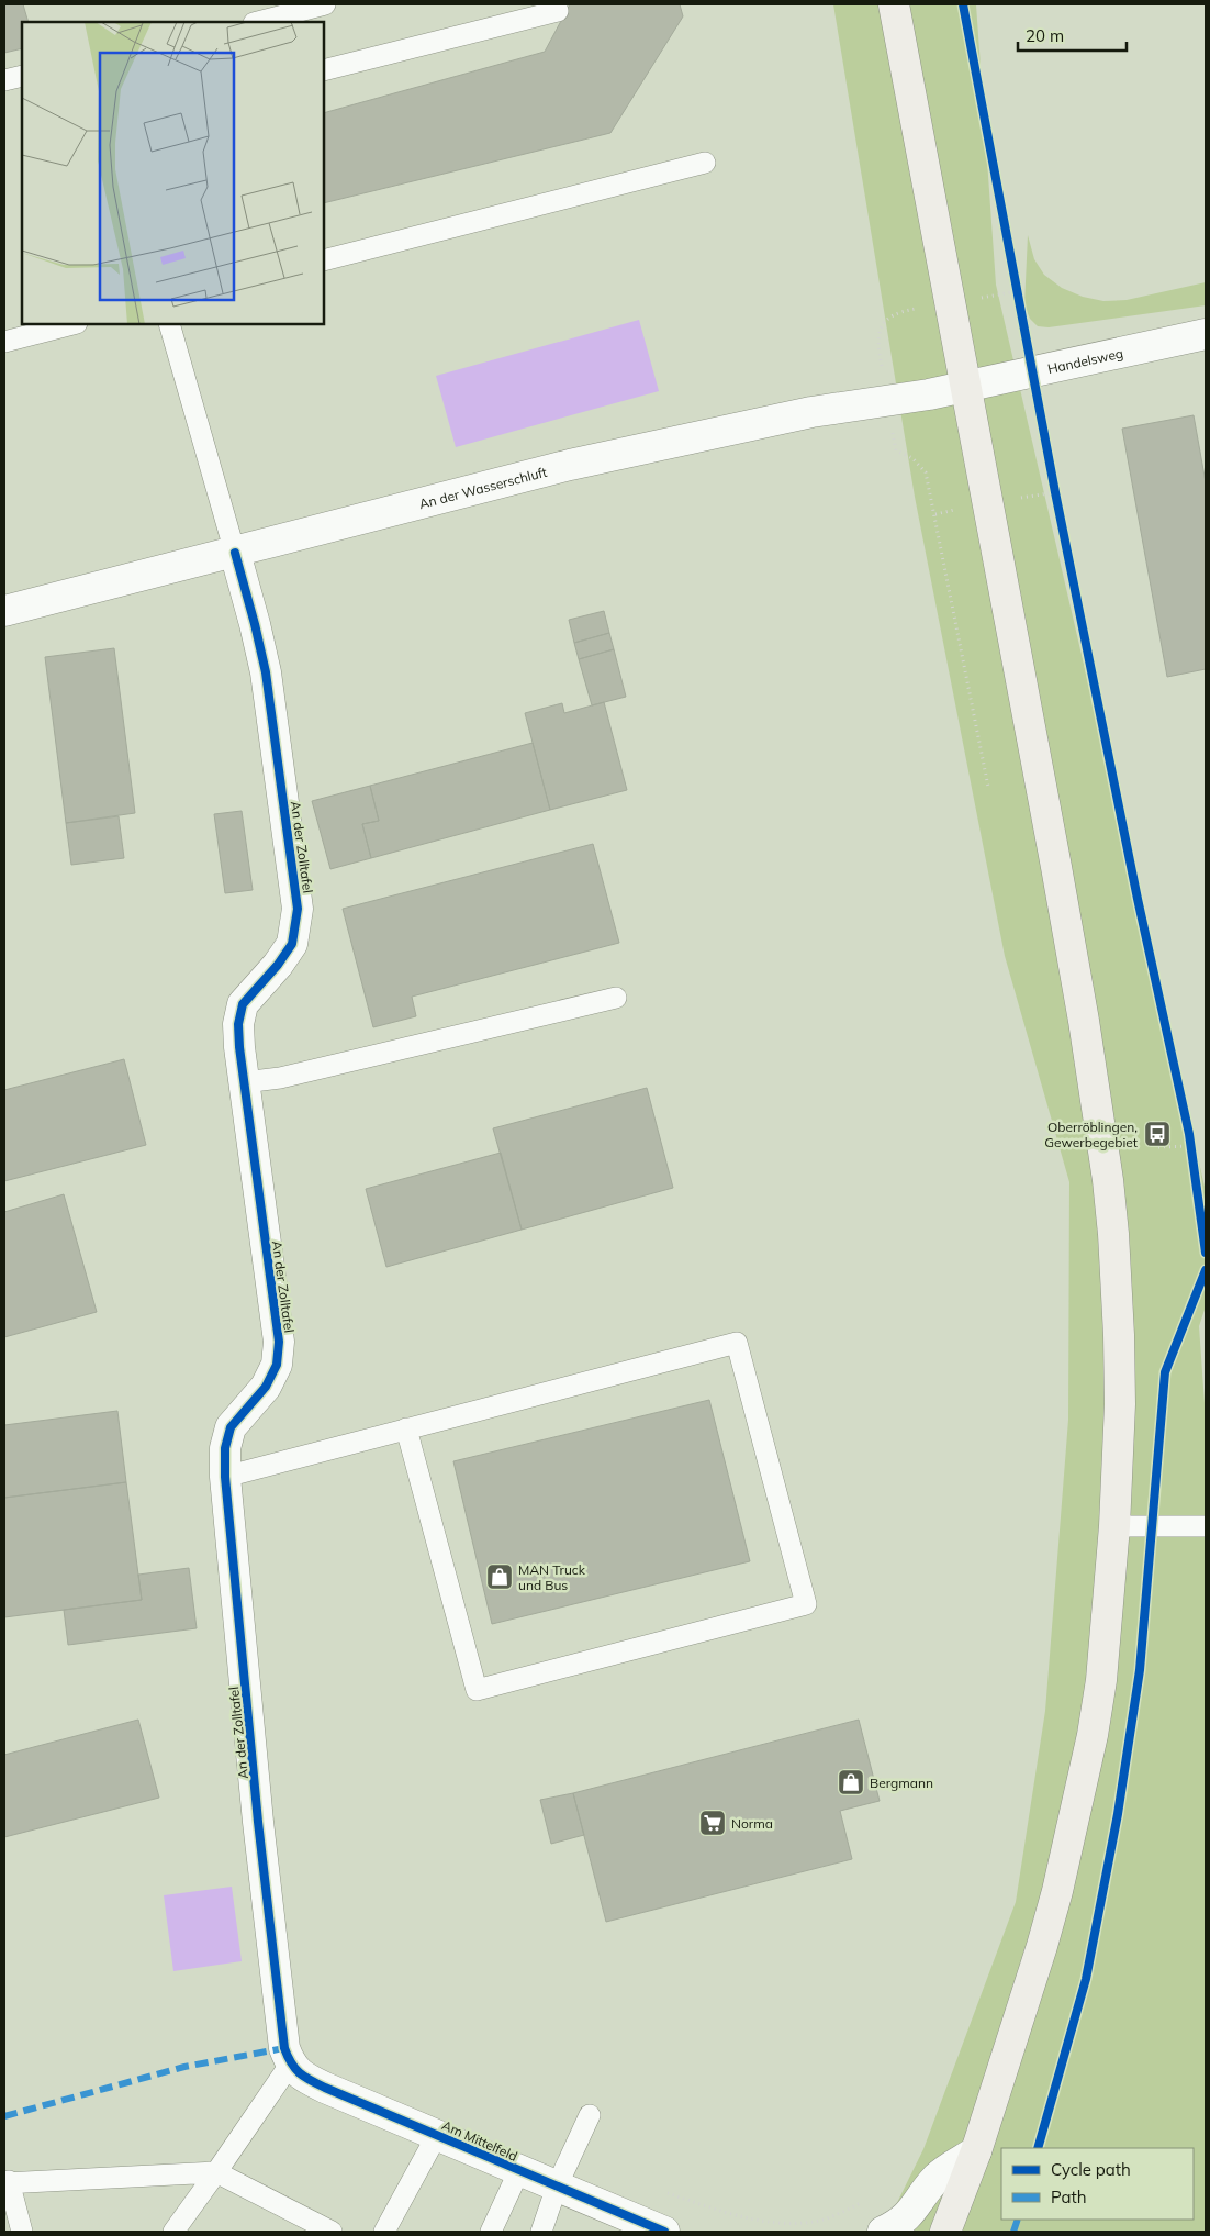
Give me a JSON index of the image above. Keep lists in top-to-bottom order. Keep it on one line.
{"streets":{"street":["Handelsweg","An der Wasserschluft","An der Zolltafel","Am Mittelfeld"]},"crossings":[["Handelsweg","An der Wasserschluft"],["An der Wasserschluft","An der Zolltafel"],["An der Zolltafel","Am Mittelfeld"]],"places":{"bus stop":["Oberröblingen, Gewerbegebiet"],"shop":["MAN Truck und Bus","Bergmann"],"supermarket":["Norma"]},"legend":["Cycle path","Path"],"scale_bar":"20 m"}
